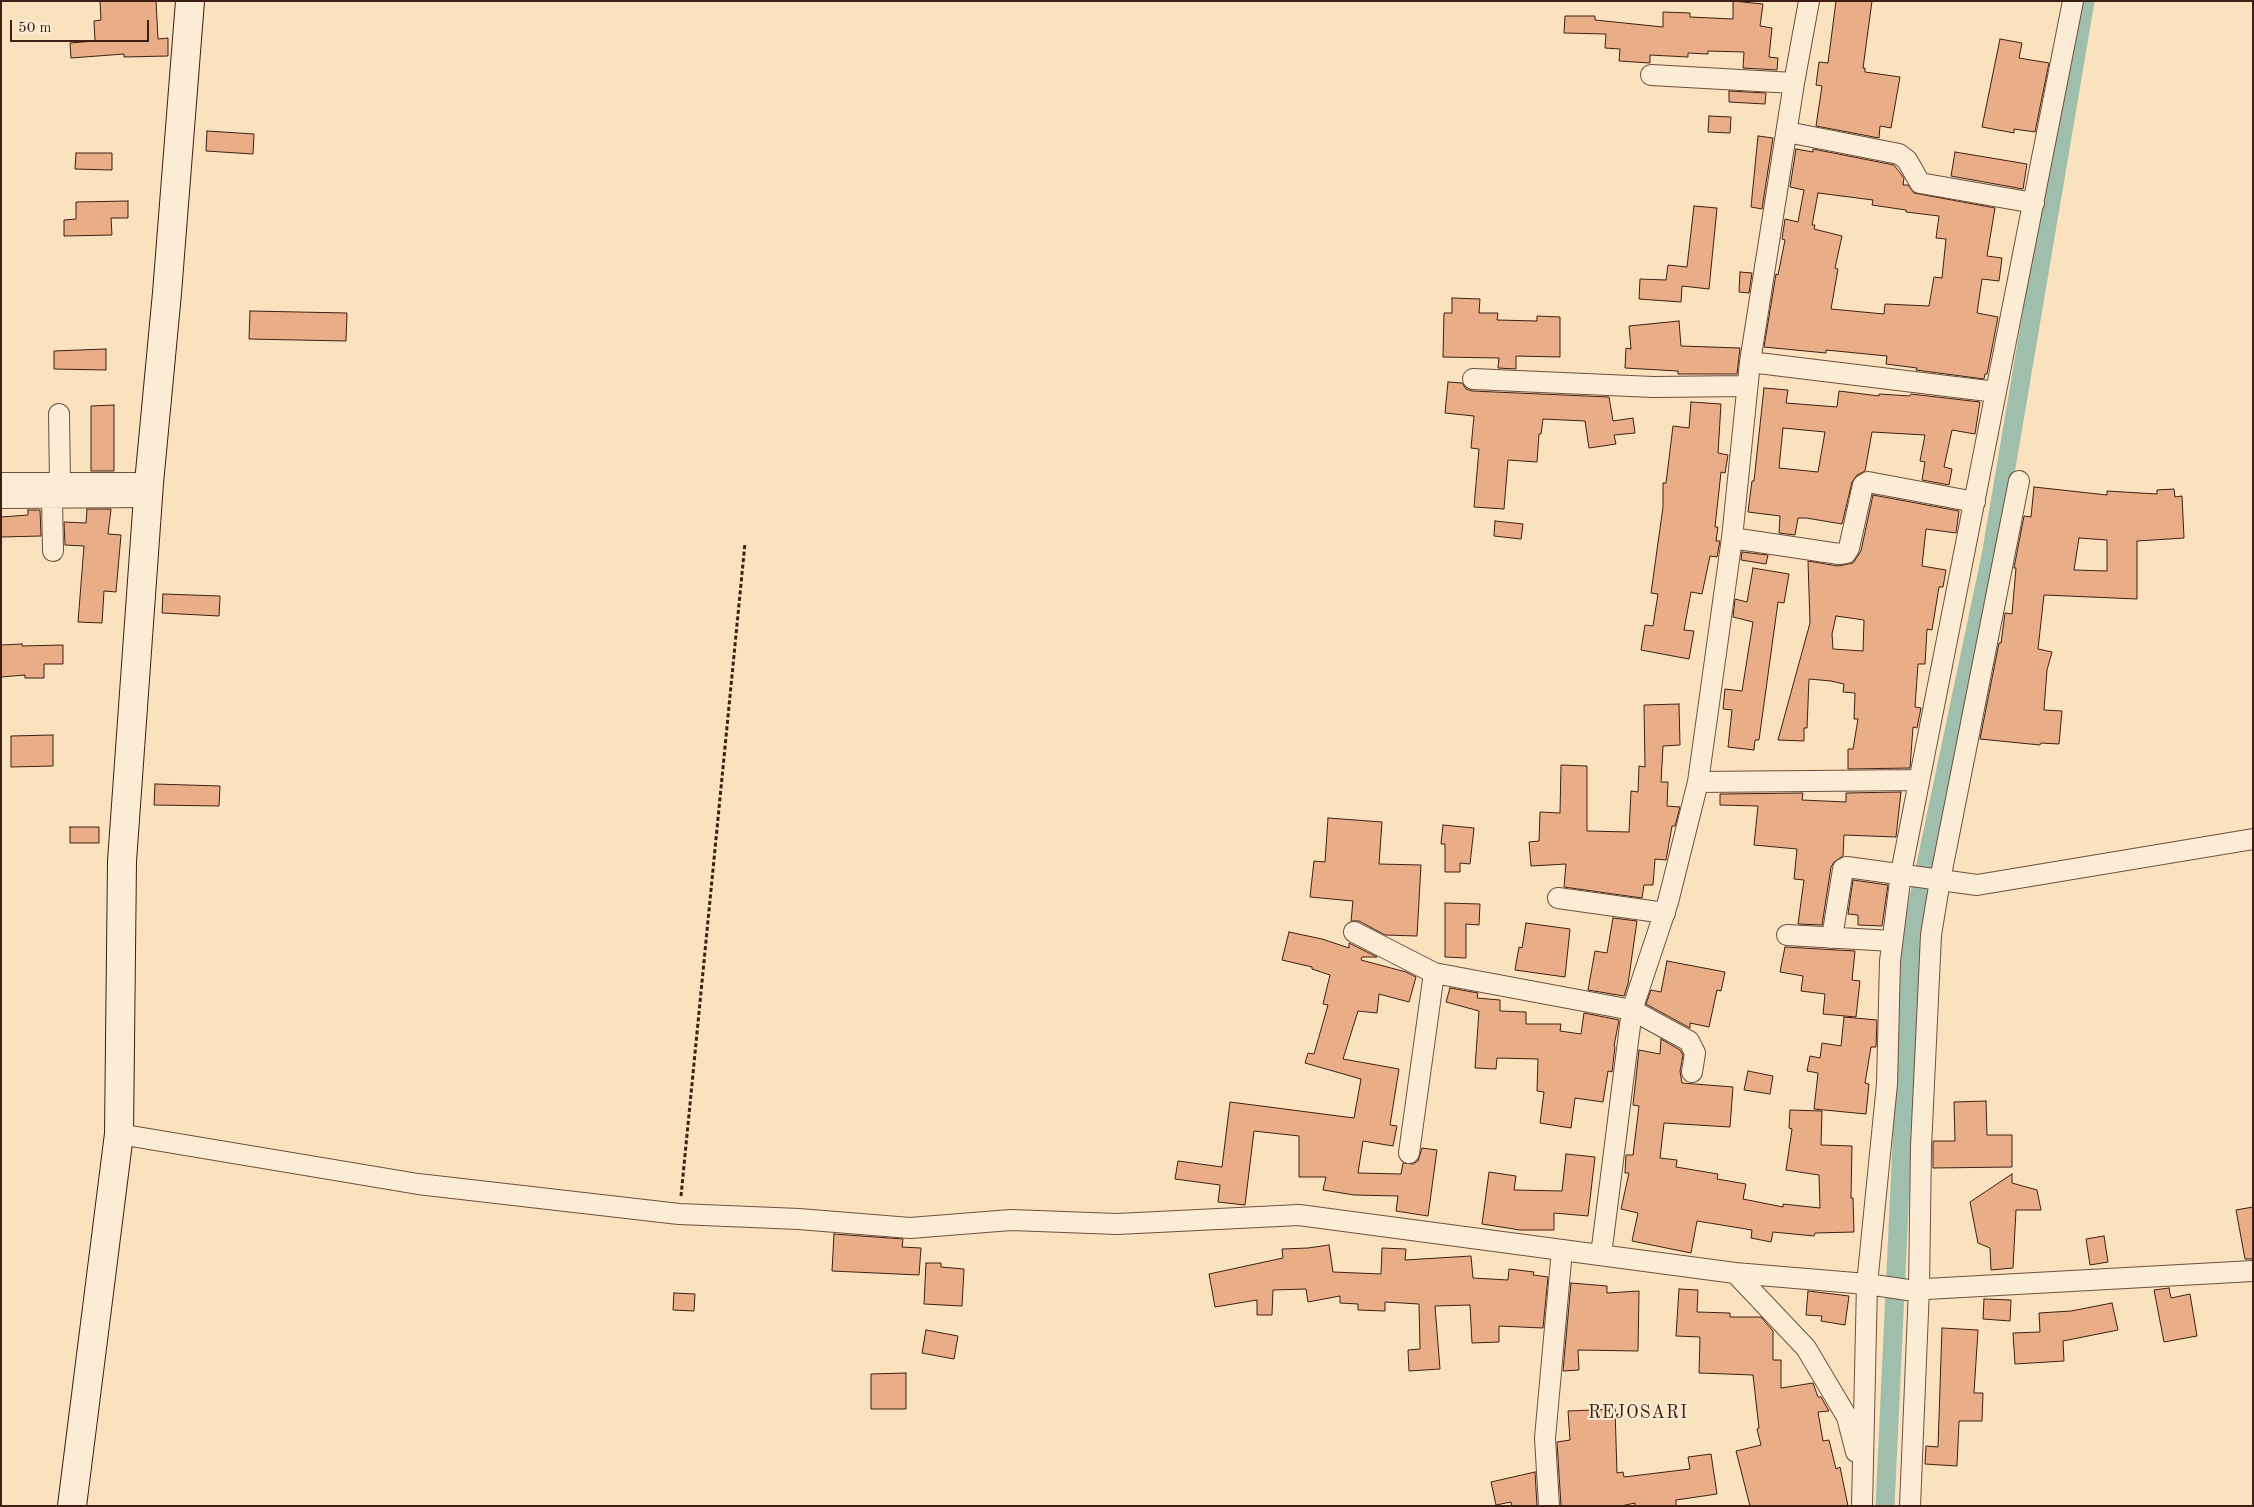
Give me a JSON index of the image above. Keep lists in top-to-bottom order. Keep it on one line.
{"districts":["REJOSARI"],"scale_bar":"50 m"}
